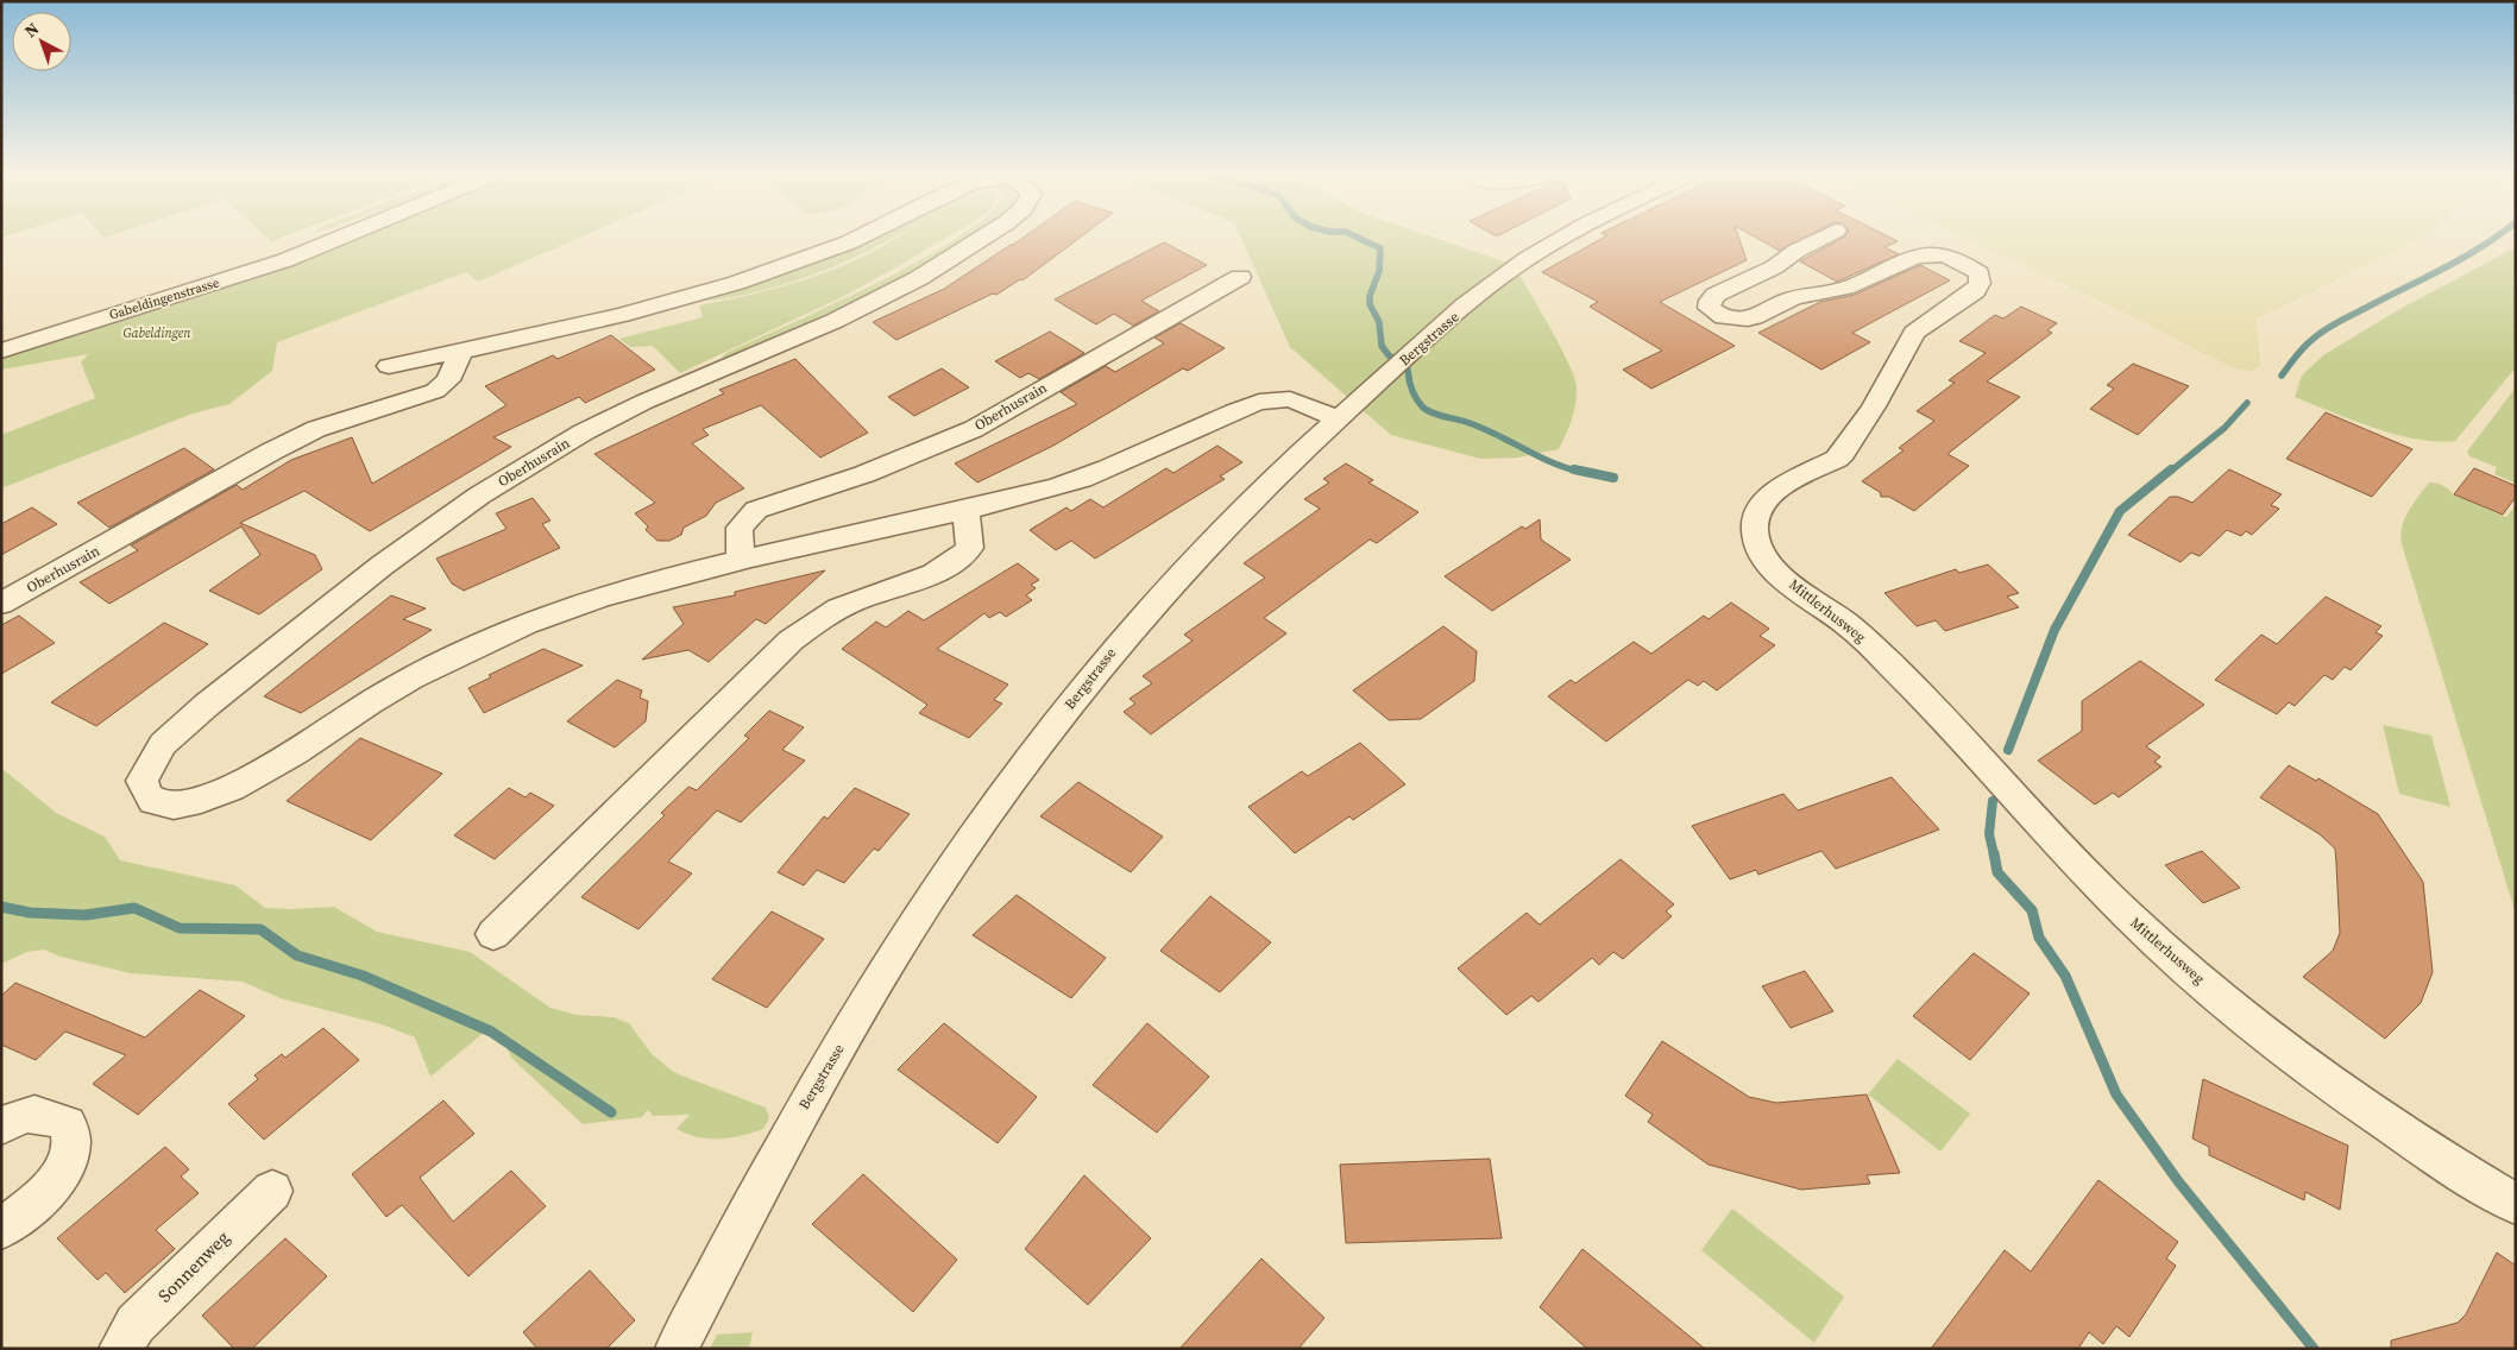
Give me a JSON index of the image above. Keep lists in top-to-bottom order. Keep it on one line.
{"streets":{"street":["Gabeldingenstrasse","Bergstrasse","Oberhusrain","Mittlerhusweg","Sonnenweg"]},"crossings":[["Bergstrasse","Oberhusrain"]],"parks":["Gabeldingen"],"north":"top left"}
